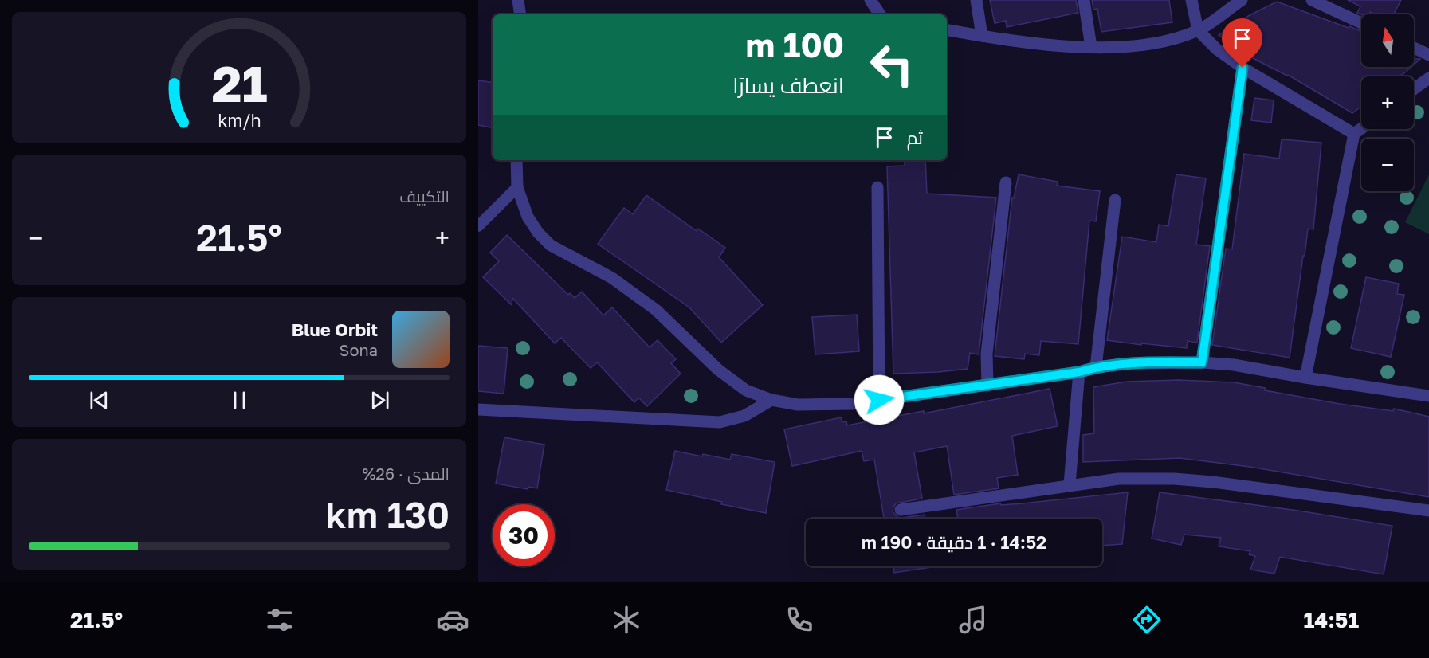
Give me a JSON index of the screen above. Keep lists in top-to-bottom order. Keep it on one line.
{"north":"top","page":{"map_buttons":["+","−"],"turn":["100 m","انعطف يسارًا"],"then":"ثم","tile":["التكييف",["المدى · 26%","130 km"]],"heat":["−","21.5°","+"],"song":["Blue Orbit","Sona"],"limit":"30","trip":"14:52 · 1 دقيقة · 190 m","tabs":["14:51","21.5°"],"gauge":["21","km/h"]}}
